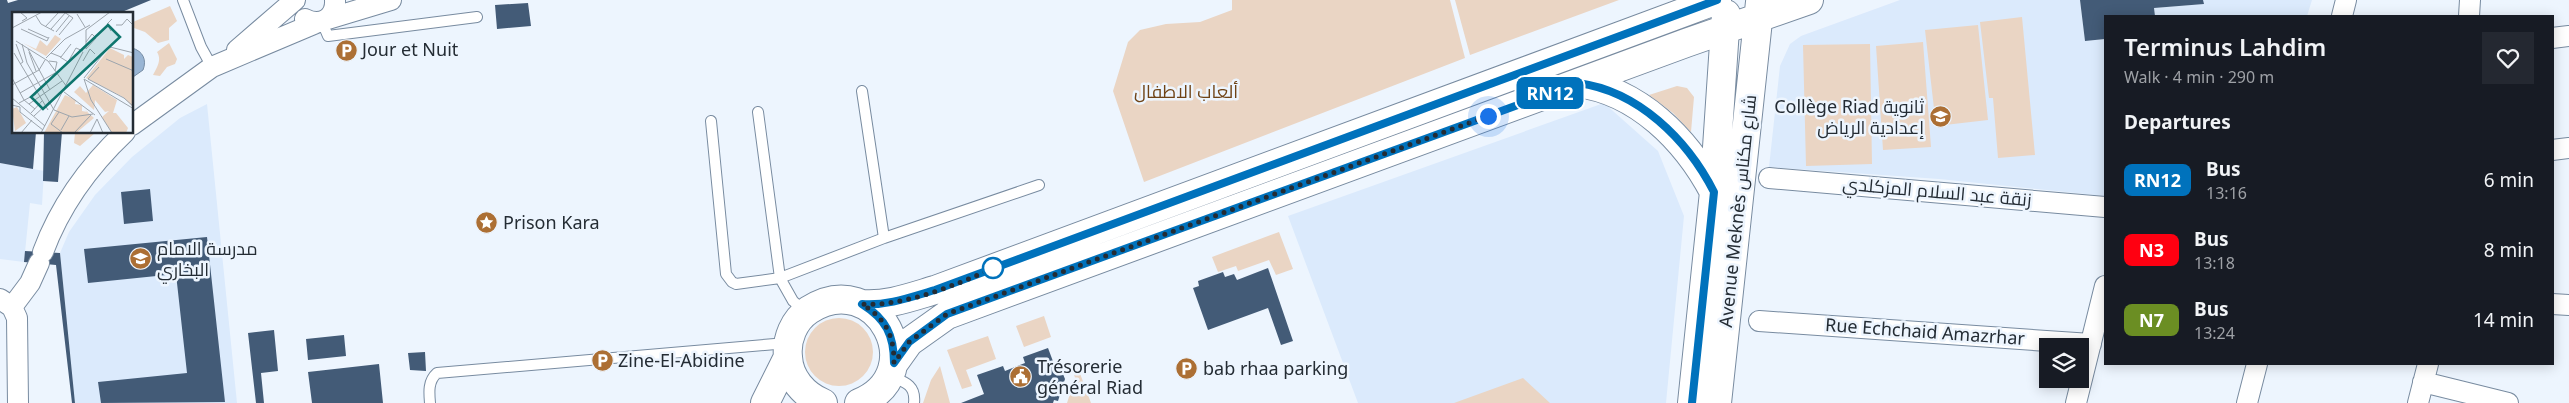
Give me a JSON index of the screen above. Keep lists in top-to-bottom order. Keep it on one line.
{"streets":{"main road":["Avenue Meknès شارع مكناس"],"street":["زنقة عبد السلام المزكلدي","Rue Echchaid Amazrhar"]},"parks":["ألعاب الاطفال"],"places":{"parking":["Jour et Nuit","Zine-El-Abidine","bab rhaa parking"],"school or university":["Collège Riad ثانوية إعدادية الرياض","مدرسة الامام البخاري"],"place":["Prison Kara"],"public building":["Trésorerie général Riad"]},"lines":["bus line RN12"],"page":{"on_map":"RN12","heading":[["Terminus Lahdim","Walk · 4 min · 290 m"],"Departures"],"list":[{"mark":"RN12","name":"Bus","note":"13:16","value":"6 min"},{"mark":"N3","name":"Bus","note":"13:18","value":"8 min"},{"mark":"N7","name":"Bus","note":"13:24","value":"14 min"}]}}
